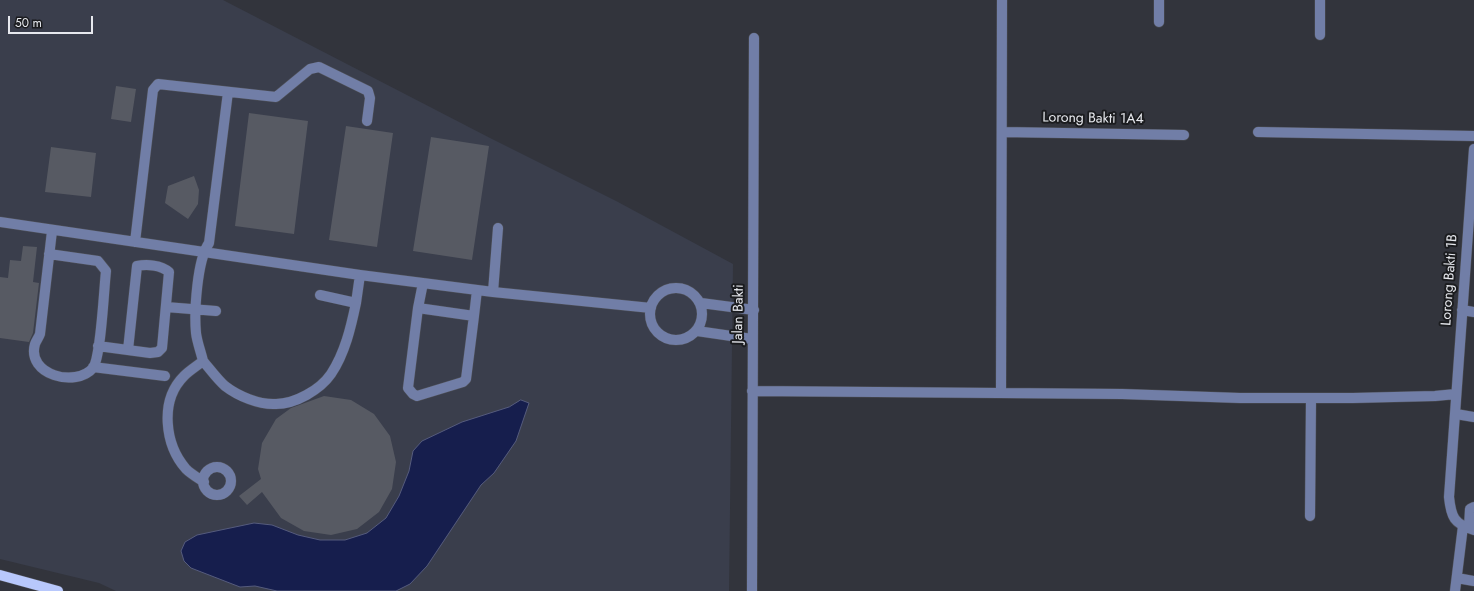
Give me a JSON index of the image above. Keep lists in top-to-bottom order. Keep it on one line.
{"streets":{"street":["Lorong Bakti 1A4","Lorong Bakti 1B","Jalan Bakti"]},"scale_bar":"50 m"}
